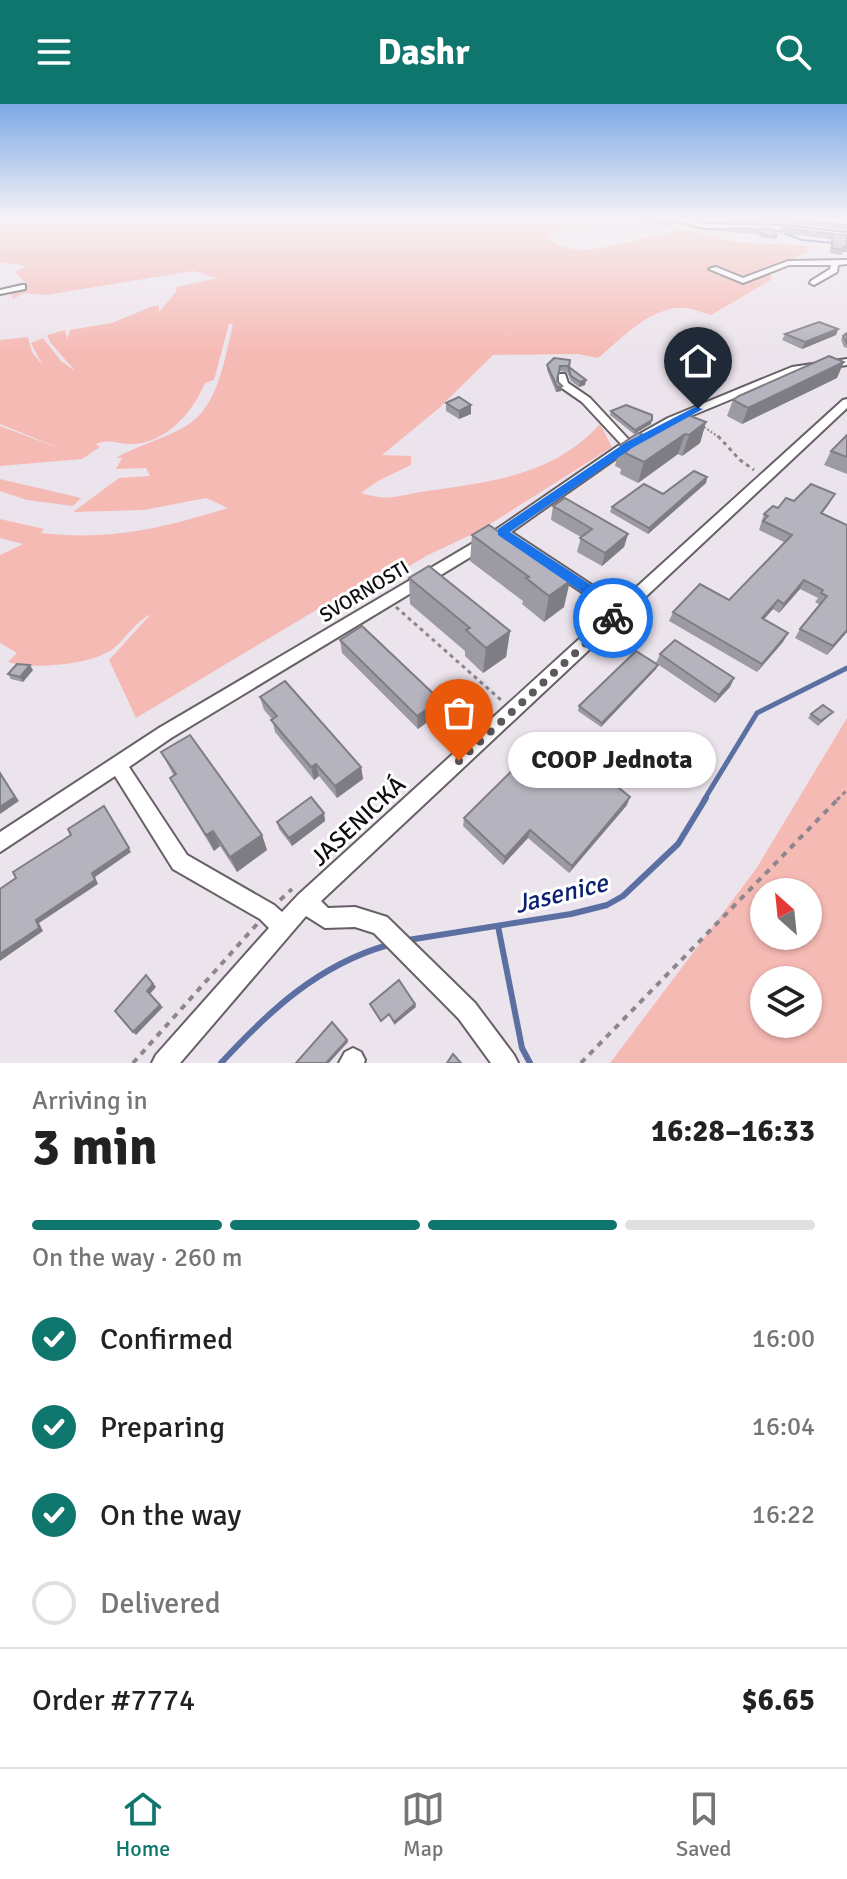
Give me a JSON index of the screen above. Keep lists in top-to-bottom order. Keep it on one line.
{"streets":{"street":["SVORNOSTI","JASENICKÁ"]},"water":["Jasenice"],"places":["COOP Jednota"],"north":"top left","page":{"header":"Dashr","bubble":"COOP Jednota","heading":["3 min","Arriving in","16:28–16:33"],"panel":["Order #7774","$6.65"],"bar":"On the way · 260 m","list":[["Confirmed","16:00"],["Preparing","16:04"],["On the way","16:22"],"Delivered"],"tabs":["Home","Map","Saved"]}}
